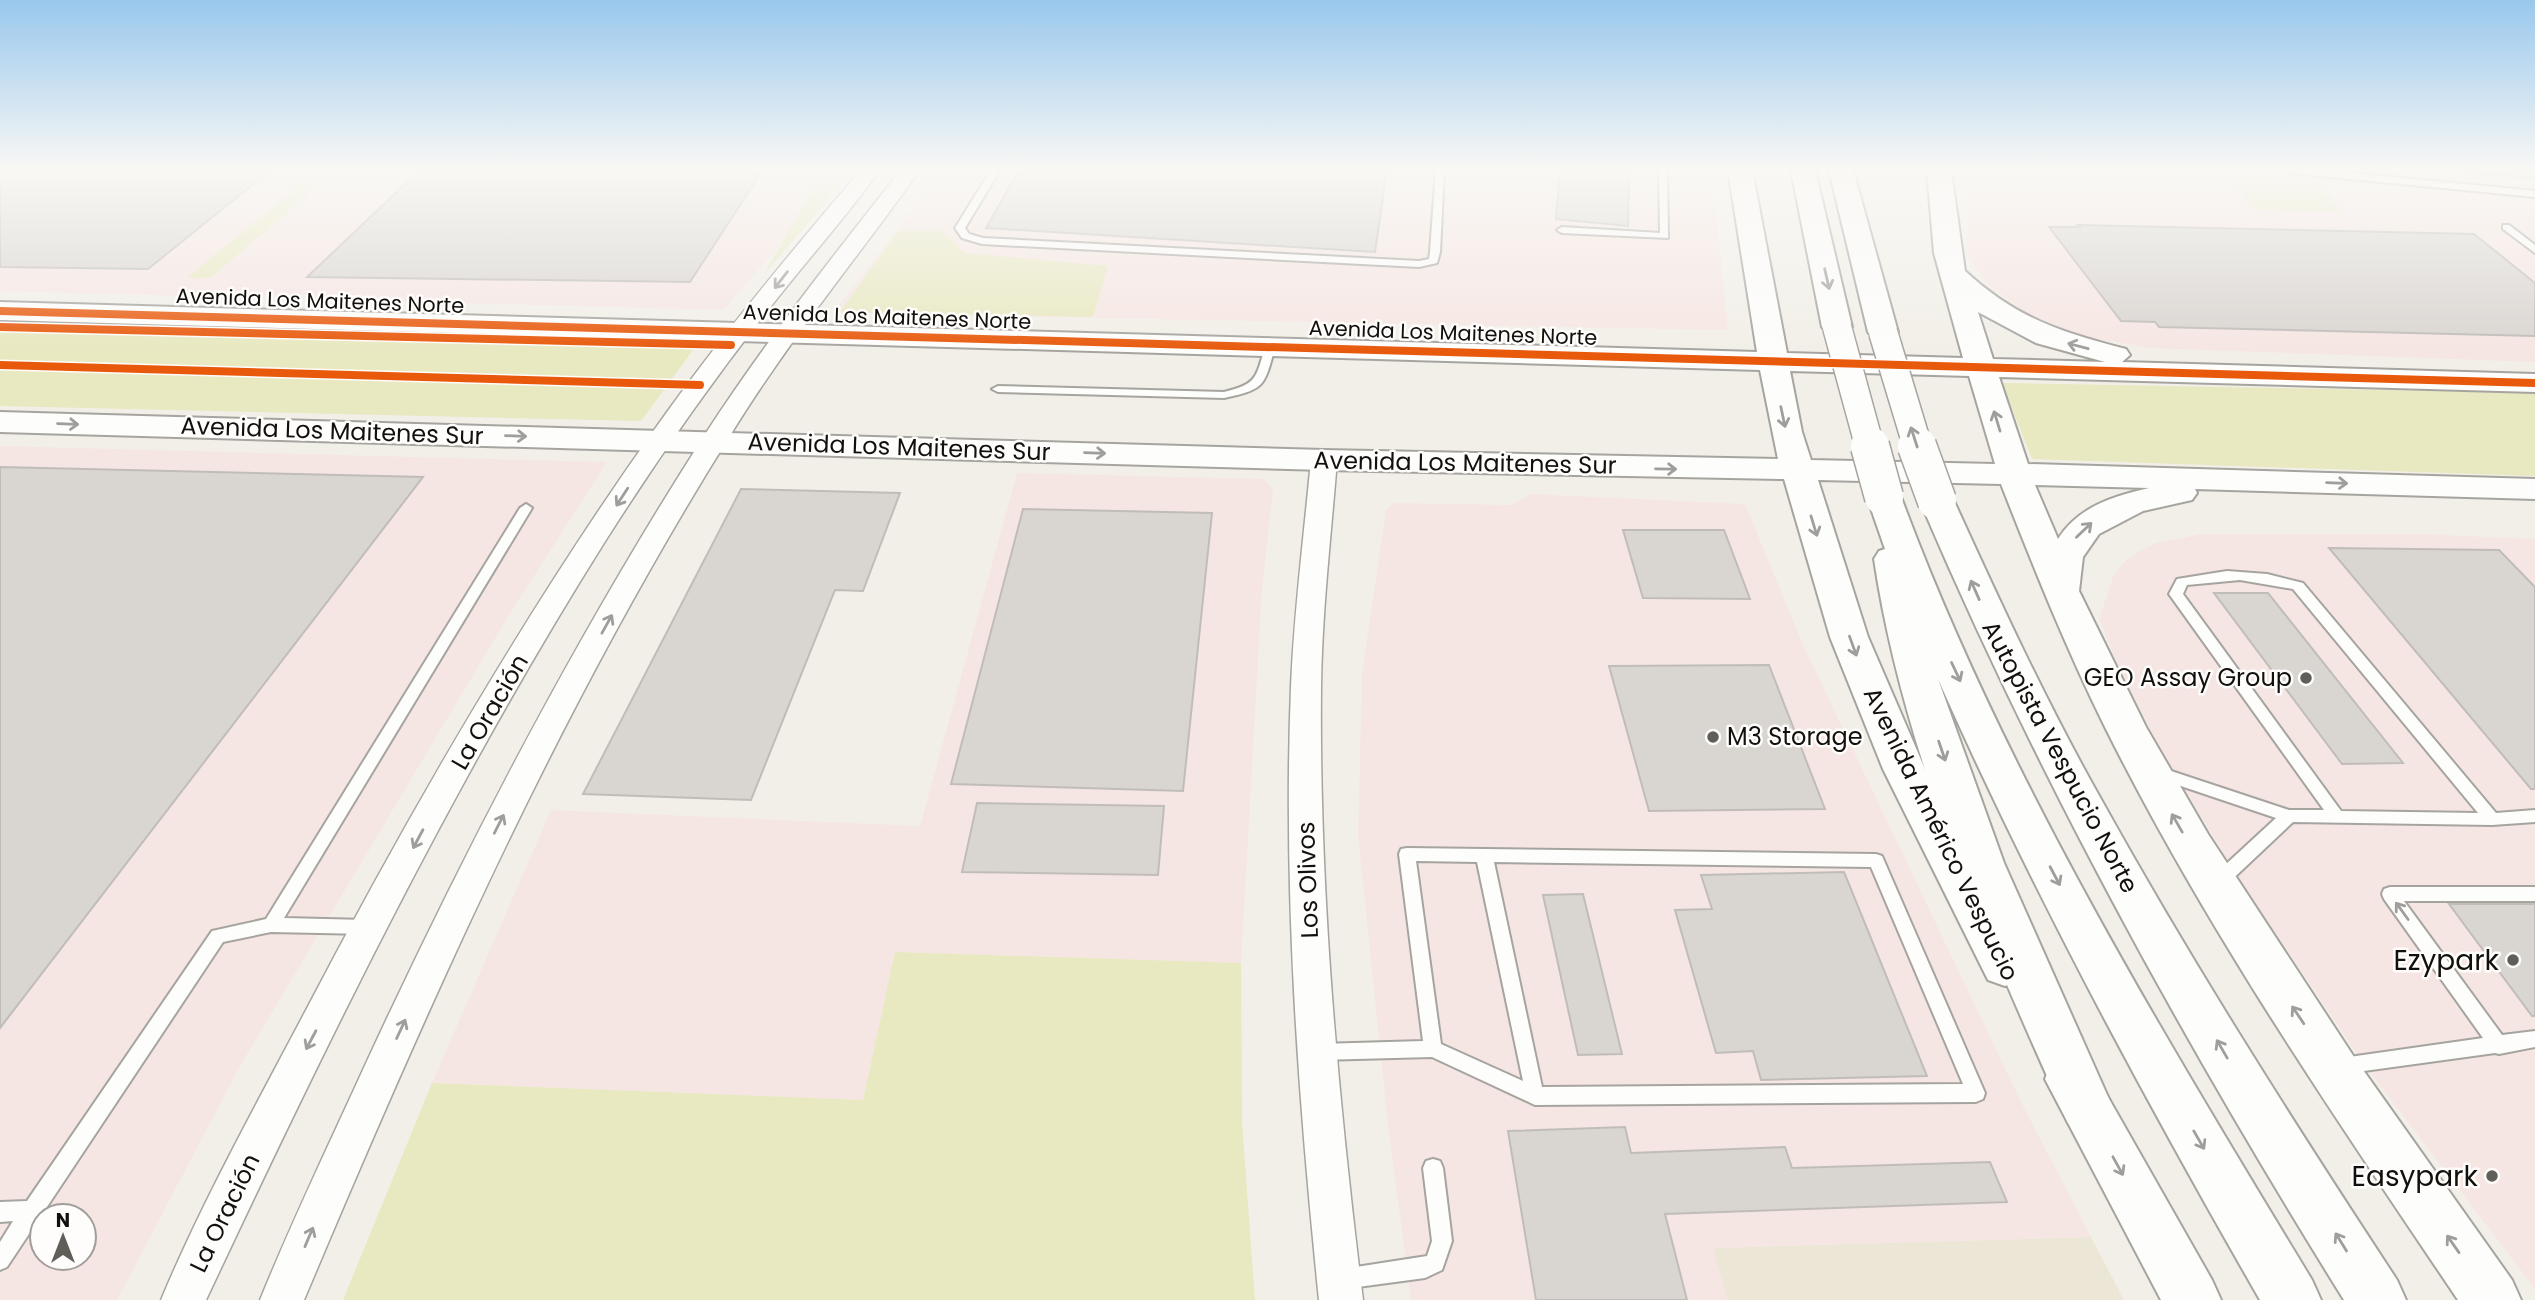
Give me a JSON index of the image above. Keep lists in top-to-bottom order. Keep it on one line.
{"streets":{"main road":["Avenida Los Maitenes Norte","Avenida Los Maitenes Sur","Autopista Vespucio Norte","Avenida Américo Vespucio"],"street":["La Oración","Los Olivos"]},"crossings":[["Avenida Los Maitenes Norte","La Oración"],["Avenida Los Maitenes Norte","Avenida Américo Vespucio"],["Avenida Los Maitenes Sur","La Oración"],["Avenida Los Maitenes Sur","Avenida Américo Vespucio"],["Avenida Los Maitenes Sur","Los Olivos"]],"one_way":["Avenida Los Maitenes Sur"],"places":["GEO Assay Group","M3 Storage","Ezypark","Easypark"],"north":"top"}
